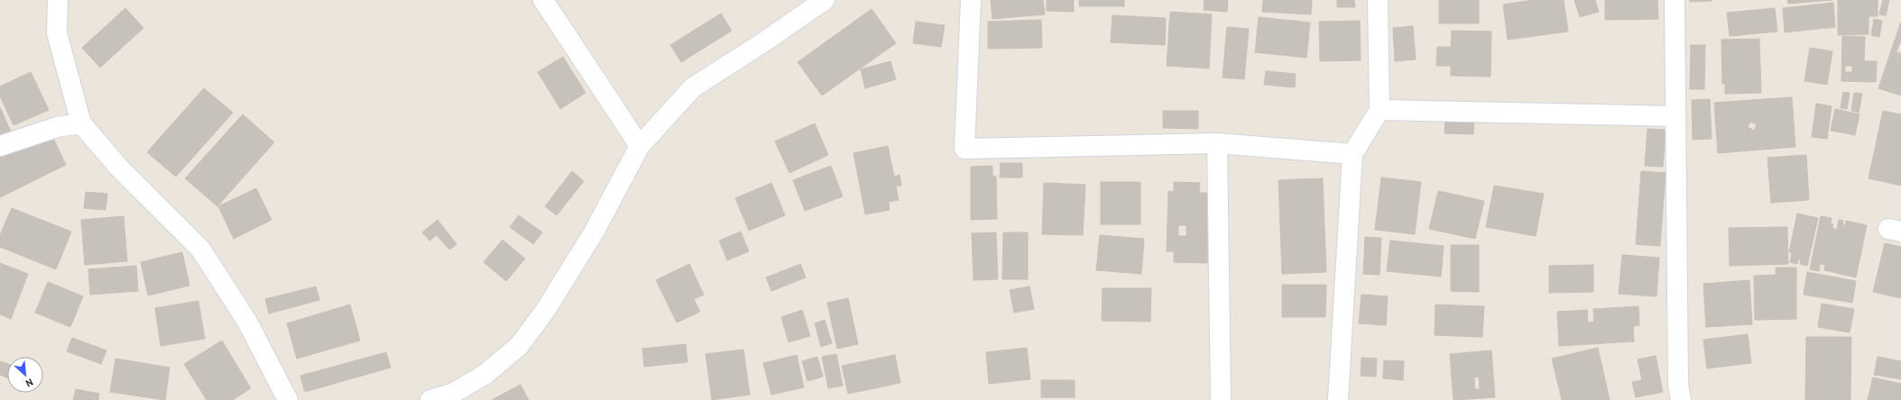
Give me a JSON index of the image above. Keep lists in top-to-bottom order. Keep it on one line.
{"north":"bottom right"}
